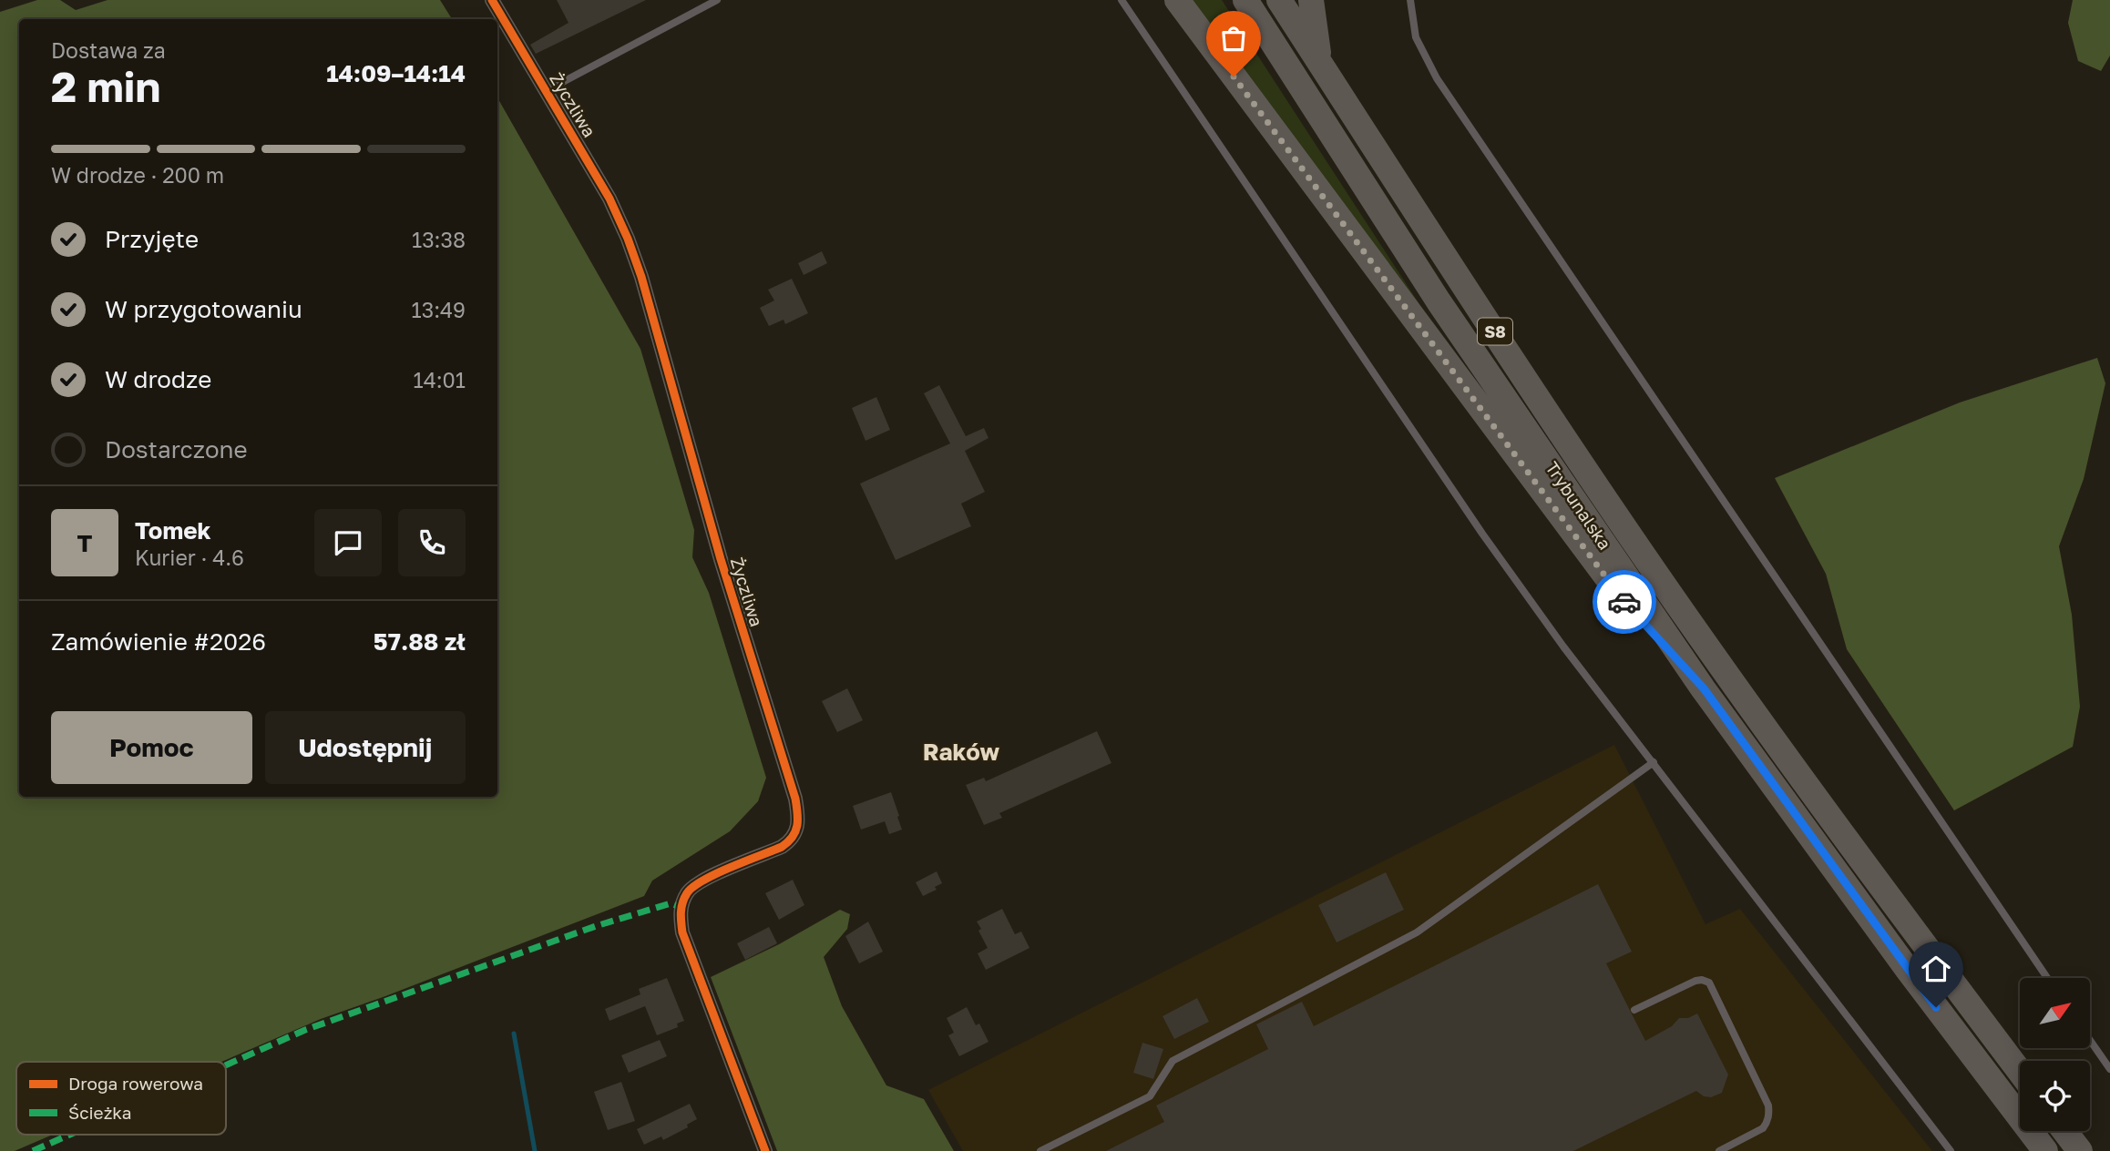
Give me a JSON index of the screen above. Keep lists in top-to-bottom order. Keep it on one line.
{"streets":{"highway":["S8","Trybunalska"],"street":["Życzliwa"]},"crossings":[["S8","Trybunalska"]],"districts":["Raków"],"legend":["Droga rowerowa","Ścieżka"],"north":"top right","page":{"heading":["2 min","Dostawa za","14:09–14:14"],"panel":["Tomek","Kurier · 4.6","Zamówienie #2026","57.88 zł"],"bar":"W drodze · 200 m","list":[["Przyjęte","13:38"],["W przygotowaniu","13:49"],["W drodze","14:01"],"Dostarczone"],"round":"T","buttons":["Pomoc","Udostępnij"]}}
